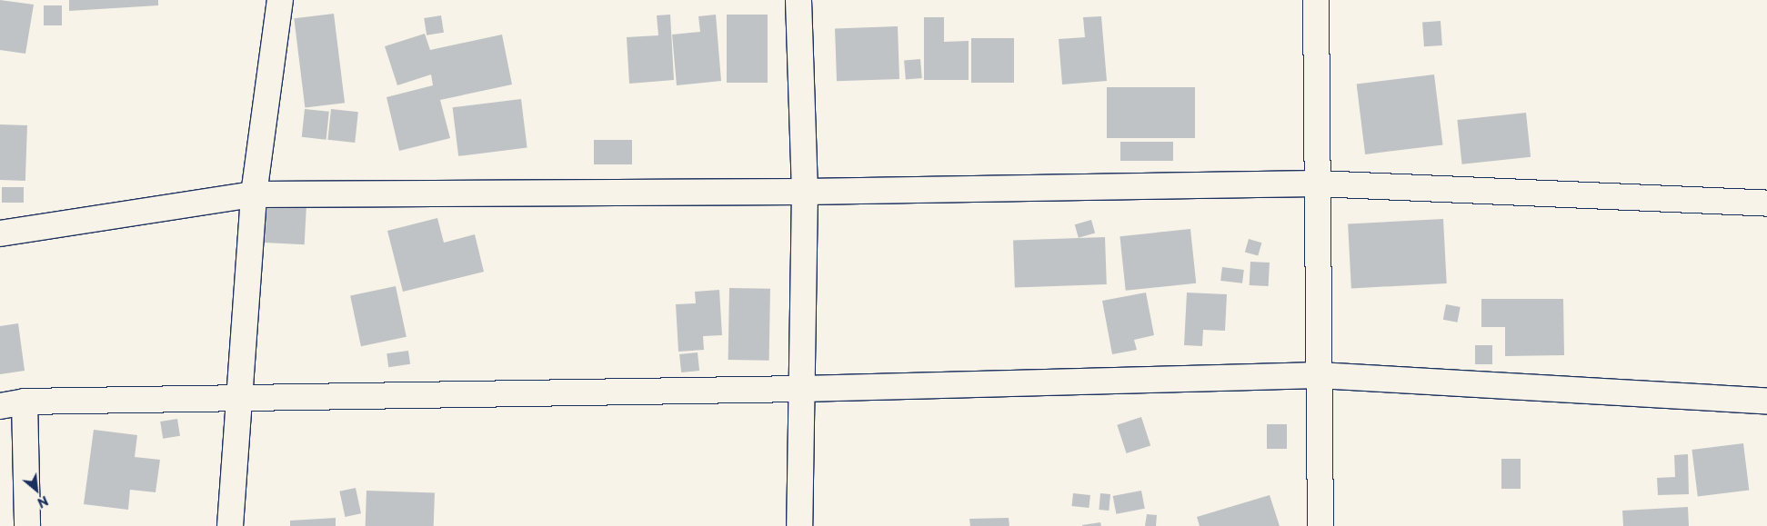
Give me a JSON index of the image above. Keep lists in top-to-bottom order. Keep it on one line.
{"north":"bottom right"}
